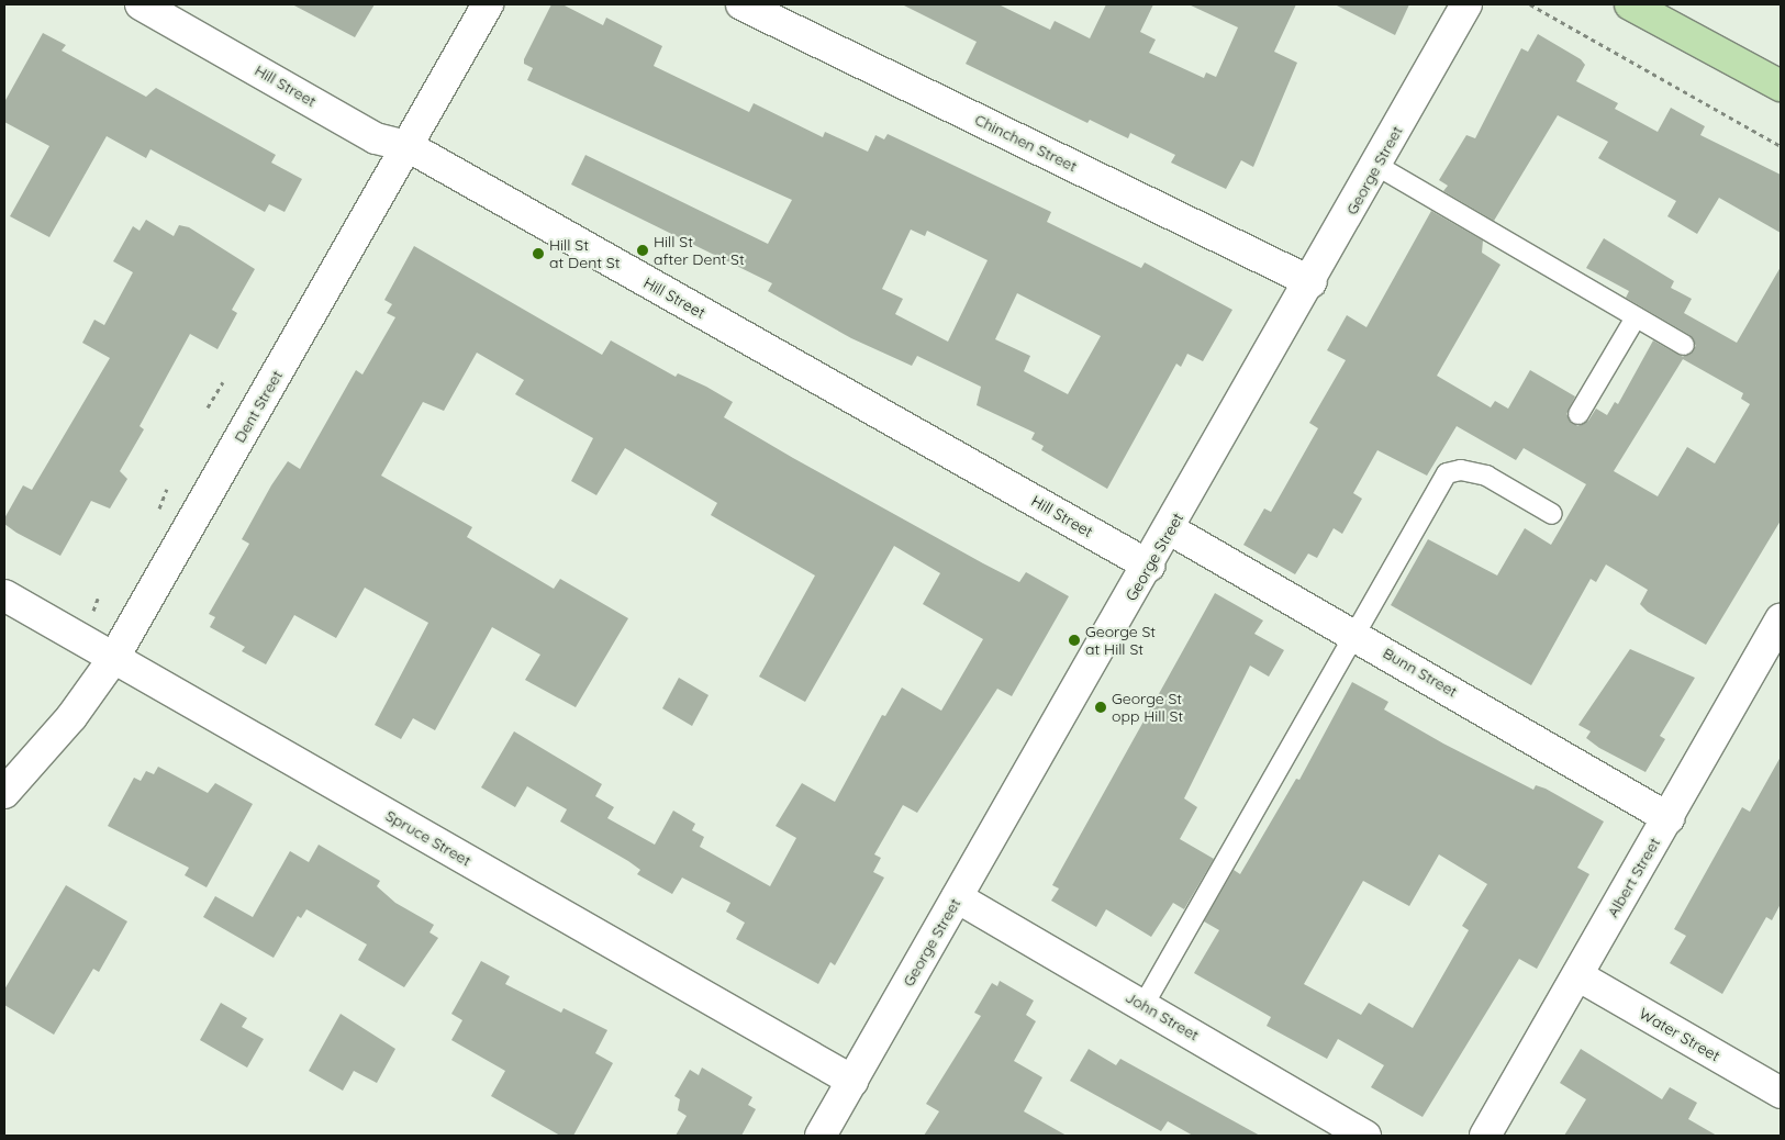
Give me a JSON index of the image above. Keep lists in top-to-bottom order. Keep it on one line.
{"streets":{"street":["Hill Street","Chinchen Street","George Street","Dent Street","Bunn Street","Spruce Street","Albert Street","John Street","Water Street"]},"crossings":[["Hill Street","George Street"],["Hill Street","Dent Street"],["Chinchen Street","George Street"],["George Street","Bunn Street"],["George Street","Spruce Street"],["George Street","John Street"],["Dent Street","Spruce Street"],["Bunn Street","Albert Street"],["Albert Street","Water Street"]],"places":["Hill St after Dent St","Hill St at Dent St","George St at Hill St","George St opp Hill St"]}
